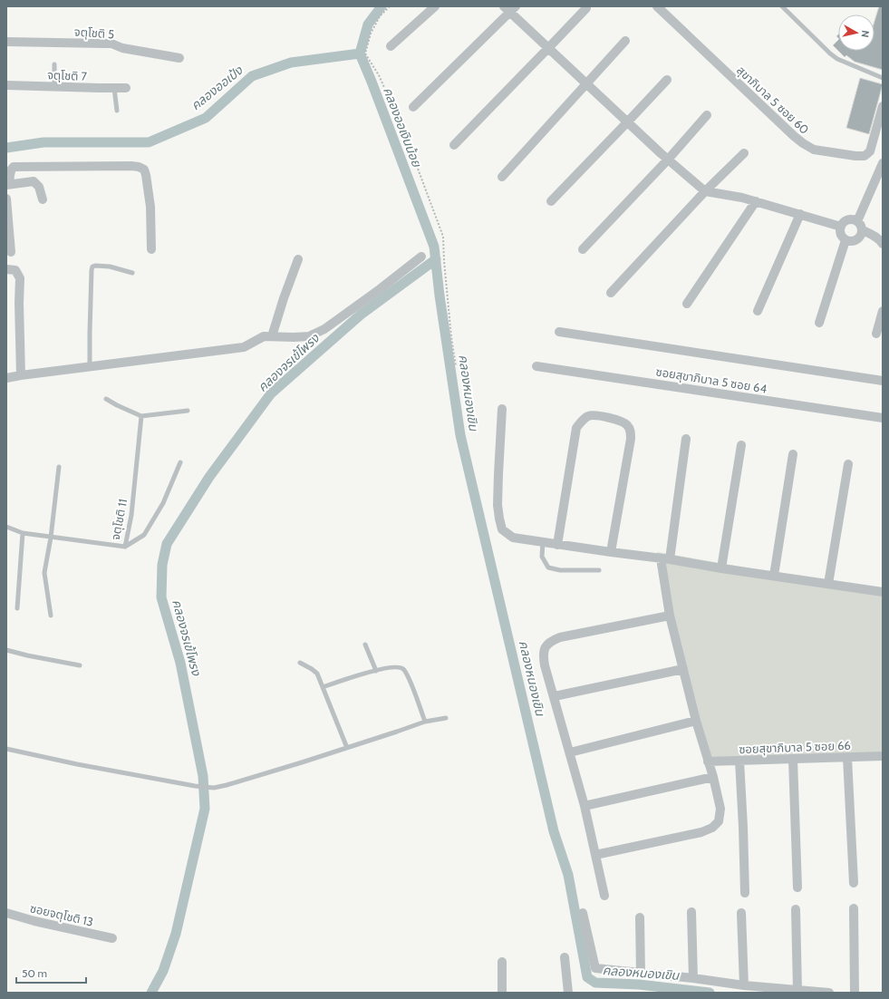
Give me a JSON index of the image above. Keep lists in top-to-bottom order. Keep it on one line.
{"streets":{"street":["จตุโชติ 5","จตุโชติ 7","สุขาภิบาล 5 ซอย 60","ซอยสุขาภิบาล 5 ซอย 64","ซอยสุขาภิบาล 5 ซอย 66","ซอยจตุโชติ 13"],"lane":["จตุโชติ 11"]},"water":["คลองออเป้ง","คลองออเงินน้อย","คลองจรเข้โพรง","คลองหนองเขิน"],"scale_bar":"50 m","north":"right"}
